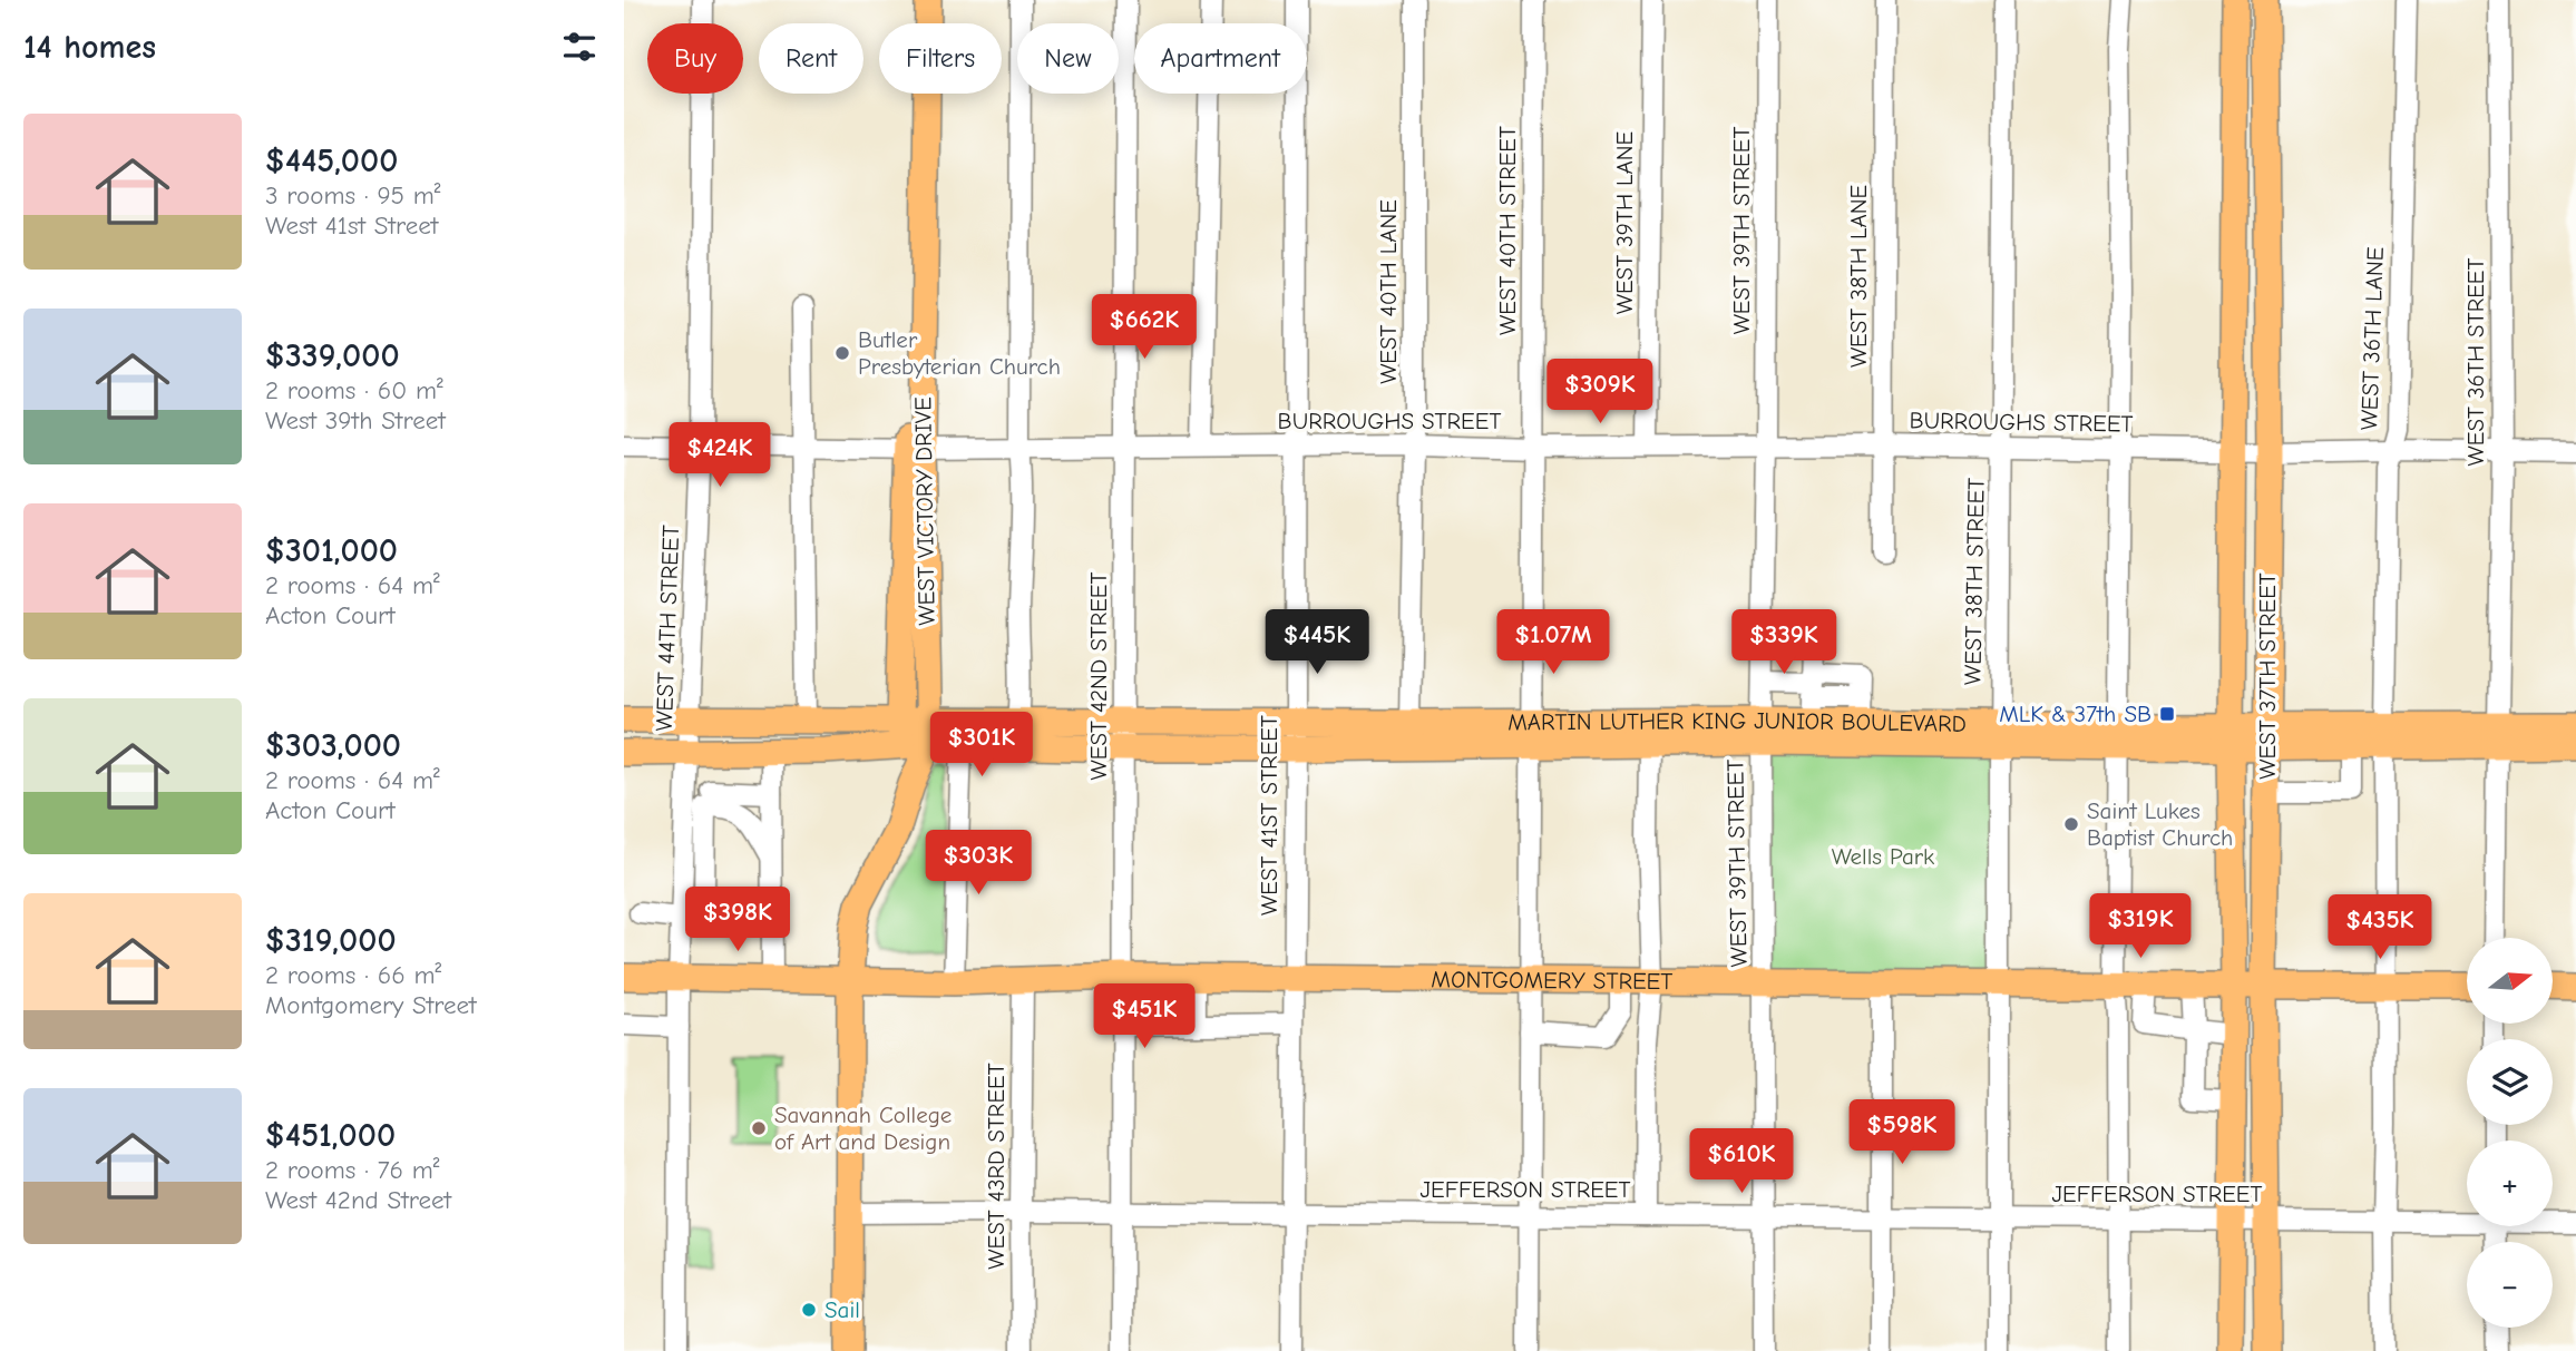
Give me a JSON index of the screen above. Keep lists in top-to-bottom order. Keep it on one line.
{"streets":{"main road":["WEST VICTORY DRIVE","WEST 37TH STREET","MARTIN LUTHER KING JUNIOR BOULEVARD","MONTGOMERY STREET"],"street":["WEST 39TH LANE","WEST 40TH STREET","WEST 39TH STREET","WEST 38TH LANE","WEST 40TH LANE","WEST 36TH LANE","WEST 36TH STREET","BURROUGHS STREET","WEST 38TH STREET","WEST 44TH STREET","WEST 42ND STREET","WEST 41ST STREET","WEST 43RD STREET","JEFFERSON STREET"]},"crossings":[["WEST 39TH LANE","BURROUGHS STREET"],["WEST 40TH STREET","BURROUGHS STREET"],["WEST 40TH STREET","MARTIN LUTHER KING JUNIOR BOULEVARD"],["WEST 40TH STREET","MONTGOMERY STREET"],["WEST 40TH STREET","JEFFERSON STREET"],["WEST 39TH STREET","BURROUGHS STREET"],["WEST 39TH STREET","MARTIN LUTHER KING JUNIOR BOULEVARD"],["WEST 39TH STREET","MONTGOMERY STREET"],["WEST 39TH STREET","JEFFERSON STREET"],["WEST 38TH LANE","BURROUGHS STREET"],["WEST 40TH LANE","BURROUGHS STREET"],["WEST 40TH LANE","MARTIN LUTHER KING JUNIOR BOULEVARD"],["WEST 36TH LANE","BURROUGHS STREET"],["WEST 36TH LANE","MARTIN LUTHER KING JUNIOR BOULEVARD"],["WEST 36TH LANE","MONTGOMERY STREET"],["WEST 36TH LANE","JEFFERSON STREET"],["WEST 36TH STREET","BURROUGHS STREET"],["WEST 36TH STREET","MARTIN LUTHER KING JUNIOR BOULEVARD"],["BURROUGHS STREET","WEST VICTORY DRIVE"],["BURROUGHS STREET","WEST 38TH STREET"],["BURROUGHS STREET","WEST 44TH STREET"],["BURROUGHS STREET","WEST 42ND STREET"],["BURROUGHS STREET","WEST 37TH STREET"],["BURROUGHS STREET","WEST 41ST STREET"],["WEST VICTORY DRIVE","MARTIN LUTHER KING JUNIOR BOULEVARD"],["WEST VICTORY DRIVE","MONTGOMERY STREET"],["WEST VICTORY DRIVE","JEFFERSON STREET"],["WEST 38TH STREET","MARTIN LUTHER KING JUNIOR BOULEVARD"],["WEST 38TH STREET","MONTGOMERY STREET"],["WEST 38TH STREET","JEFFERSON STREET"],["WEST 44TH STREET","MONTGOMERY STREET"],["WEST 42ND STREET","MARTIN LUTHER KING JUNIOR BOULEVARD"],["WEST 42ND STREET","MONTGOMERY STREET"],["WEST 42ND STREET","JEFFERSON STREET"],["WEST 37TH STREET","MARTIN LUTHER KING JUNIOR BOULEVARD"],["WEST 37TH STREET","MONTGOMERY STREET"],["WEST 37TH STREET","JEFFERSON STREET"],["MARTIN LUTHER KING JUNIOR BOULEVARD","WEST 41ST STREET"],["WEST 41ST STREET","MONTGOMERY STREET"],["WEST 41ST STREET","JEFFERSON STREET"],["MONTGOMERY STREET","WEST 43RD STREET"],["WEST 43RD STREET","JEFFERSON STREET"]],"parks":["Wells Park"],"places":{"other":["Butler Presbyterian Church","Saint Lukes Baptist Church","Savannah College of Art and Design","Sail"],"transit":["MLK & 37th SB"]},"north":"right","page":{"heading":"14 homes","chip":["Buy","Rent","Filters","New","Apartment"],"list":[{"name":"$445,000","note":"3 rooms · 95 m² · West 41st Street"},{"name":"$339,000","note":"2 rooms · 60 m² · West 39th Street"},{"name":"$301,000","note":"2 rooms · 64 m² · Acton Court"},{"name":"$303,000","note":"2 rooms · 64 m² · Acton Court"},{"name":"$319,000","note":"2 rooms · 66 m² · Montgomery Street"},{"name":"$451,000","note":"2 rooms · 76 m² · West 42nd Street"}],"price":["$662K","$309K","$424K","$445K","$1.07M","$339K","$301K","$303K","$398K","$319K","$435K","$451K","$598K","$610K"],"map_buttons":["+","−"]}}
